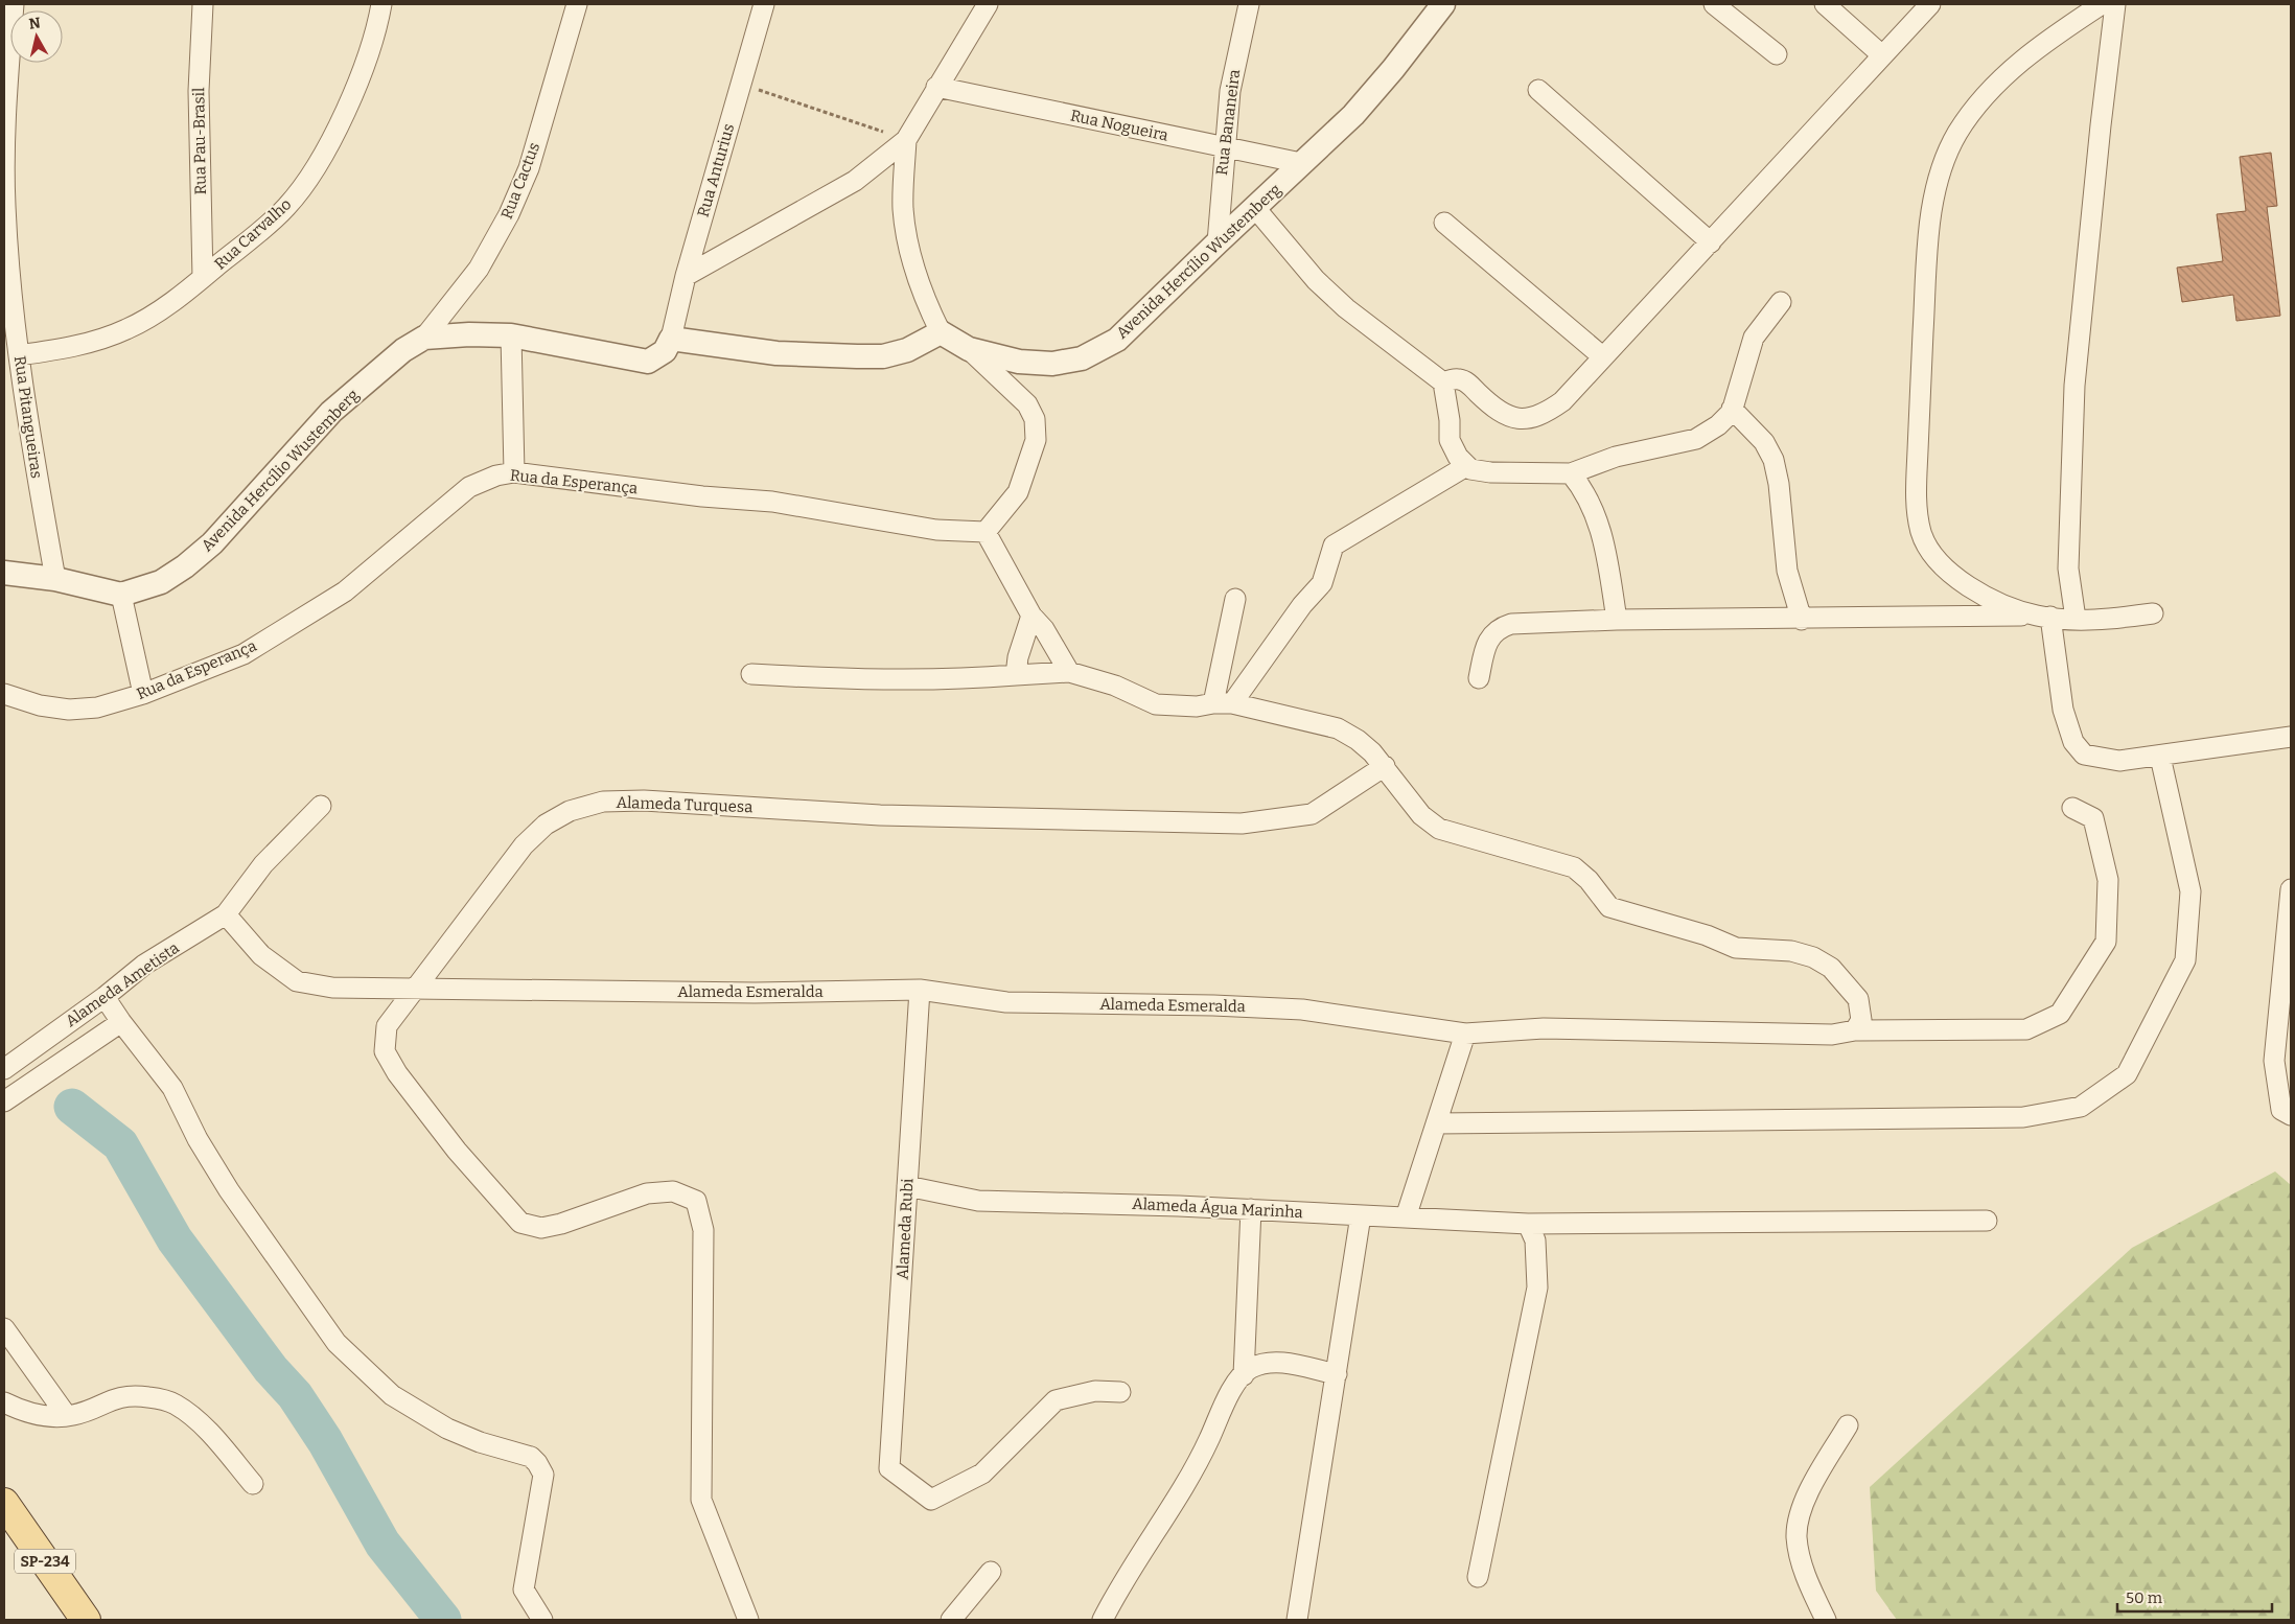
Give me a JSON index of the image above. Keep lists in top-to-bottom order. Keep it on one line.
{"streets":{"main road":["SP-234"],"street":["Rua Bananeira","Rua Nogueira","Rua Pau-Brasil","Rua Anturius","Rua Cactus","Rua Carvalho","Avenida Hercílio Wustemberg","Rua Pitangueiras","Rua da Esperança","Alameda Turquesa","Alameda Ametista","Alameda Esmeralda","Alameda Água Marinha","Alameda Rubi"]},"crossings":[["Rua Bananeira","Rua Nogueira"],["Rua Bananeira","Avenida Hercílio Wustemberg"],["Rua Nogueira","Avenida Hercílio Wustemberg"],["Rua Pau-Brasil","Rua Carvalho"],["Rua Anturius","Avenida Hercílio Wustemberg"],["Rua Cactus","Avenida Hercílio Wustemberg"],["Rua Carvalho","Rua Pitangueiras"],["Alameda Turquesa","Alameda Esmeralda"],["Alameda Ametista","Alameda Esmeralda"],["Alameda Esmeralda","Alameda Rubi"],["Alameda Água Marinha","Alameda Rubi"]],"scale_bar":"50 m","north":"top"}
